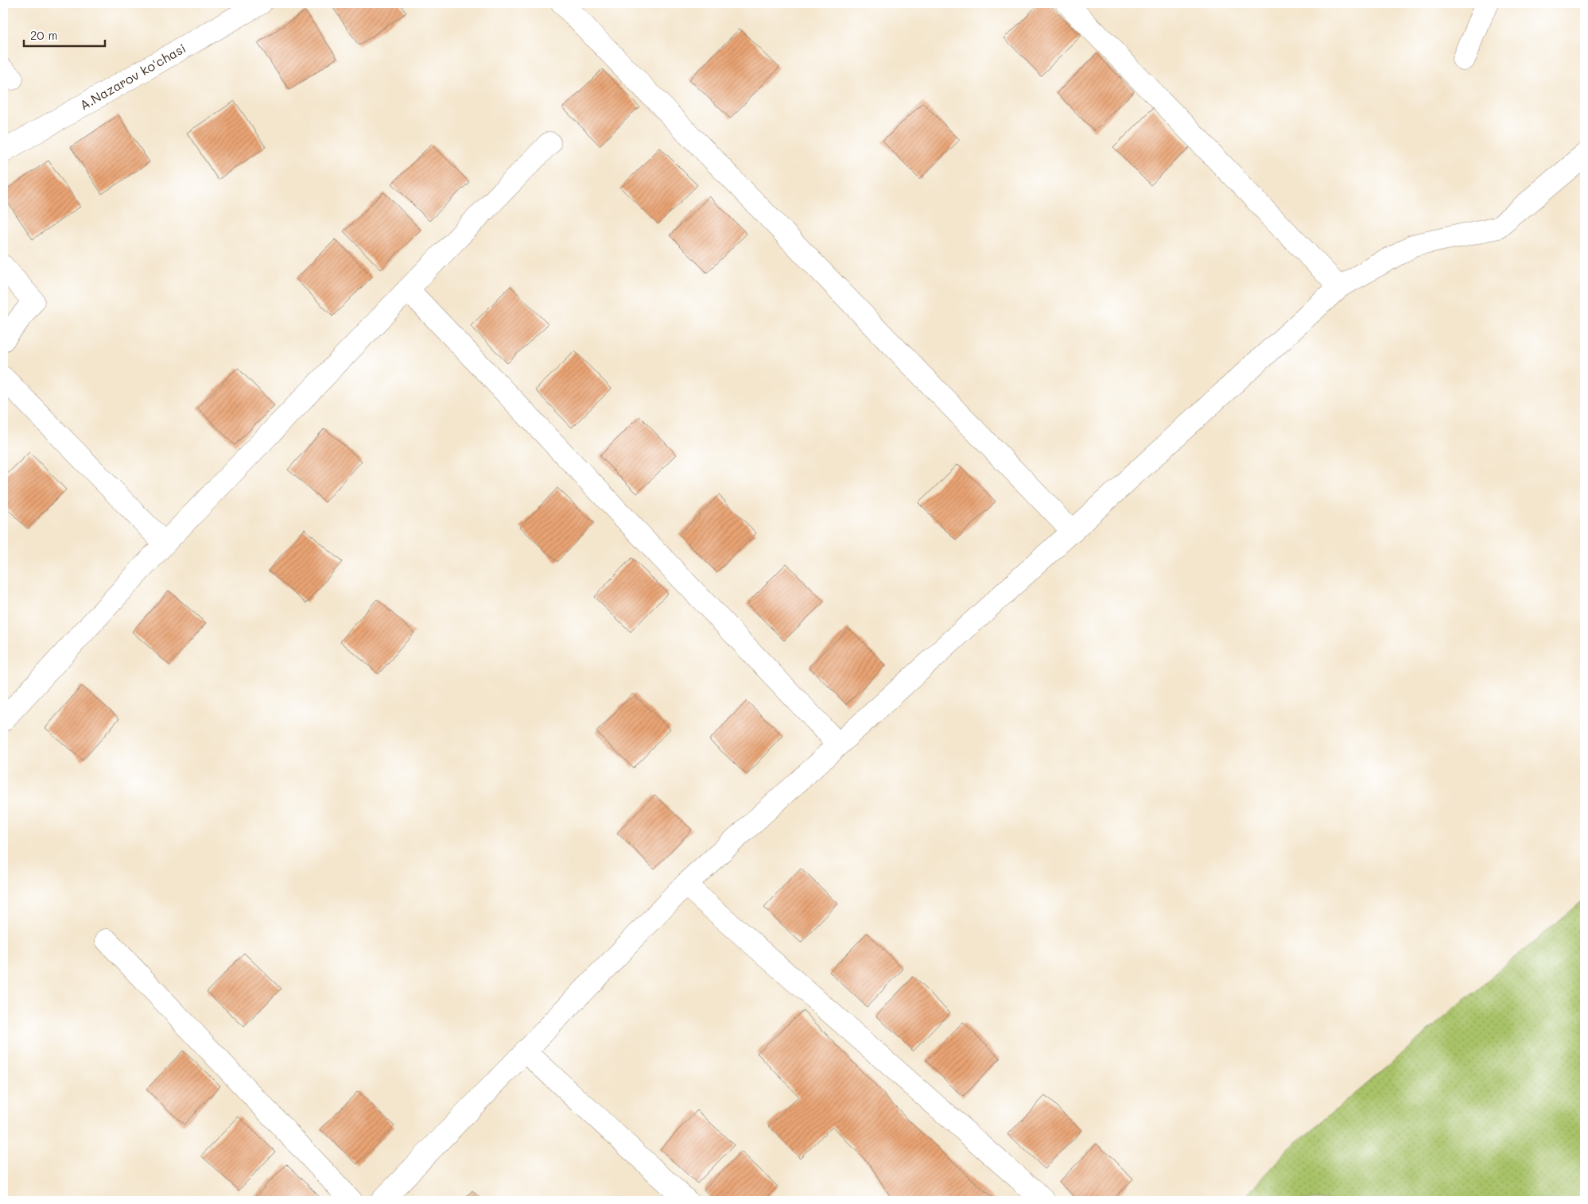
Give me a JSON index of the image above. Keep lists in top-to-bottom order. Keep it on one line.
{"streets":{"street":["A.Nazarov ko'chasi"]},"scale_bar":"20 m"}
